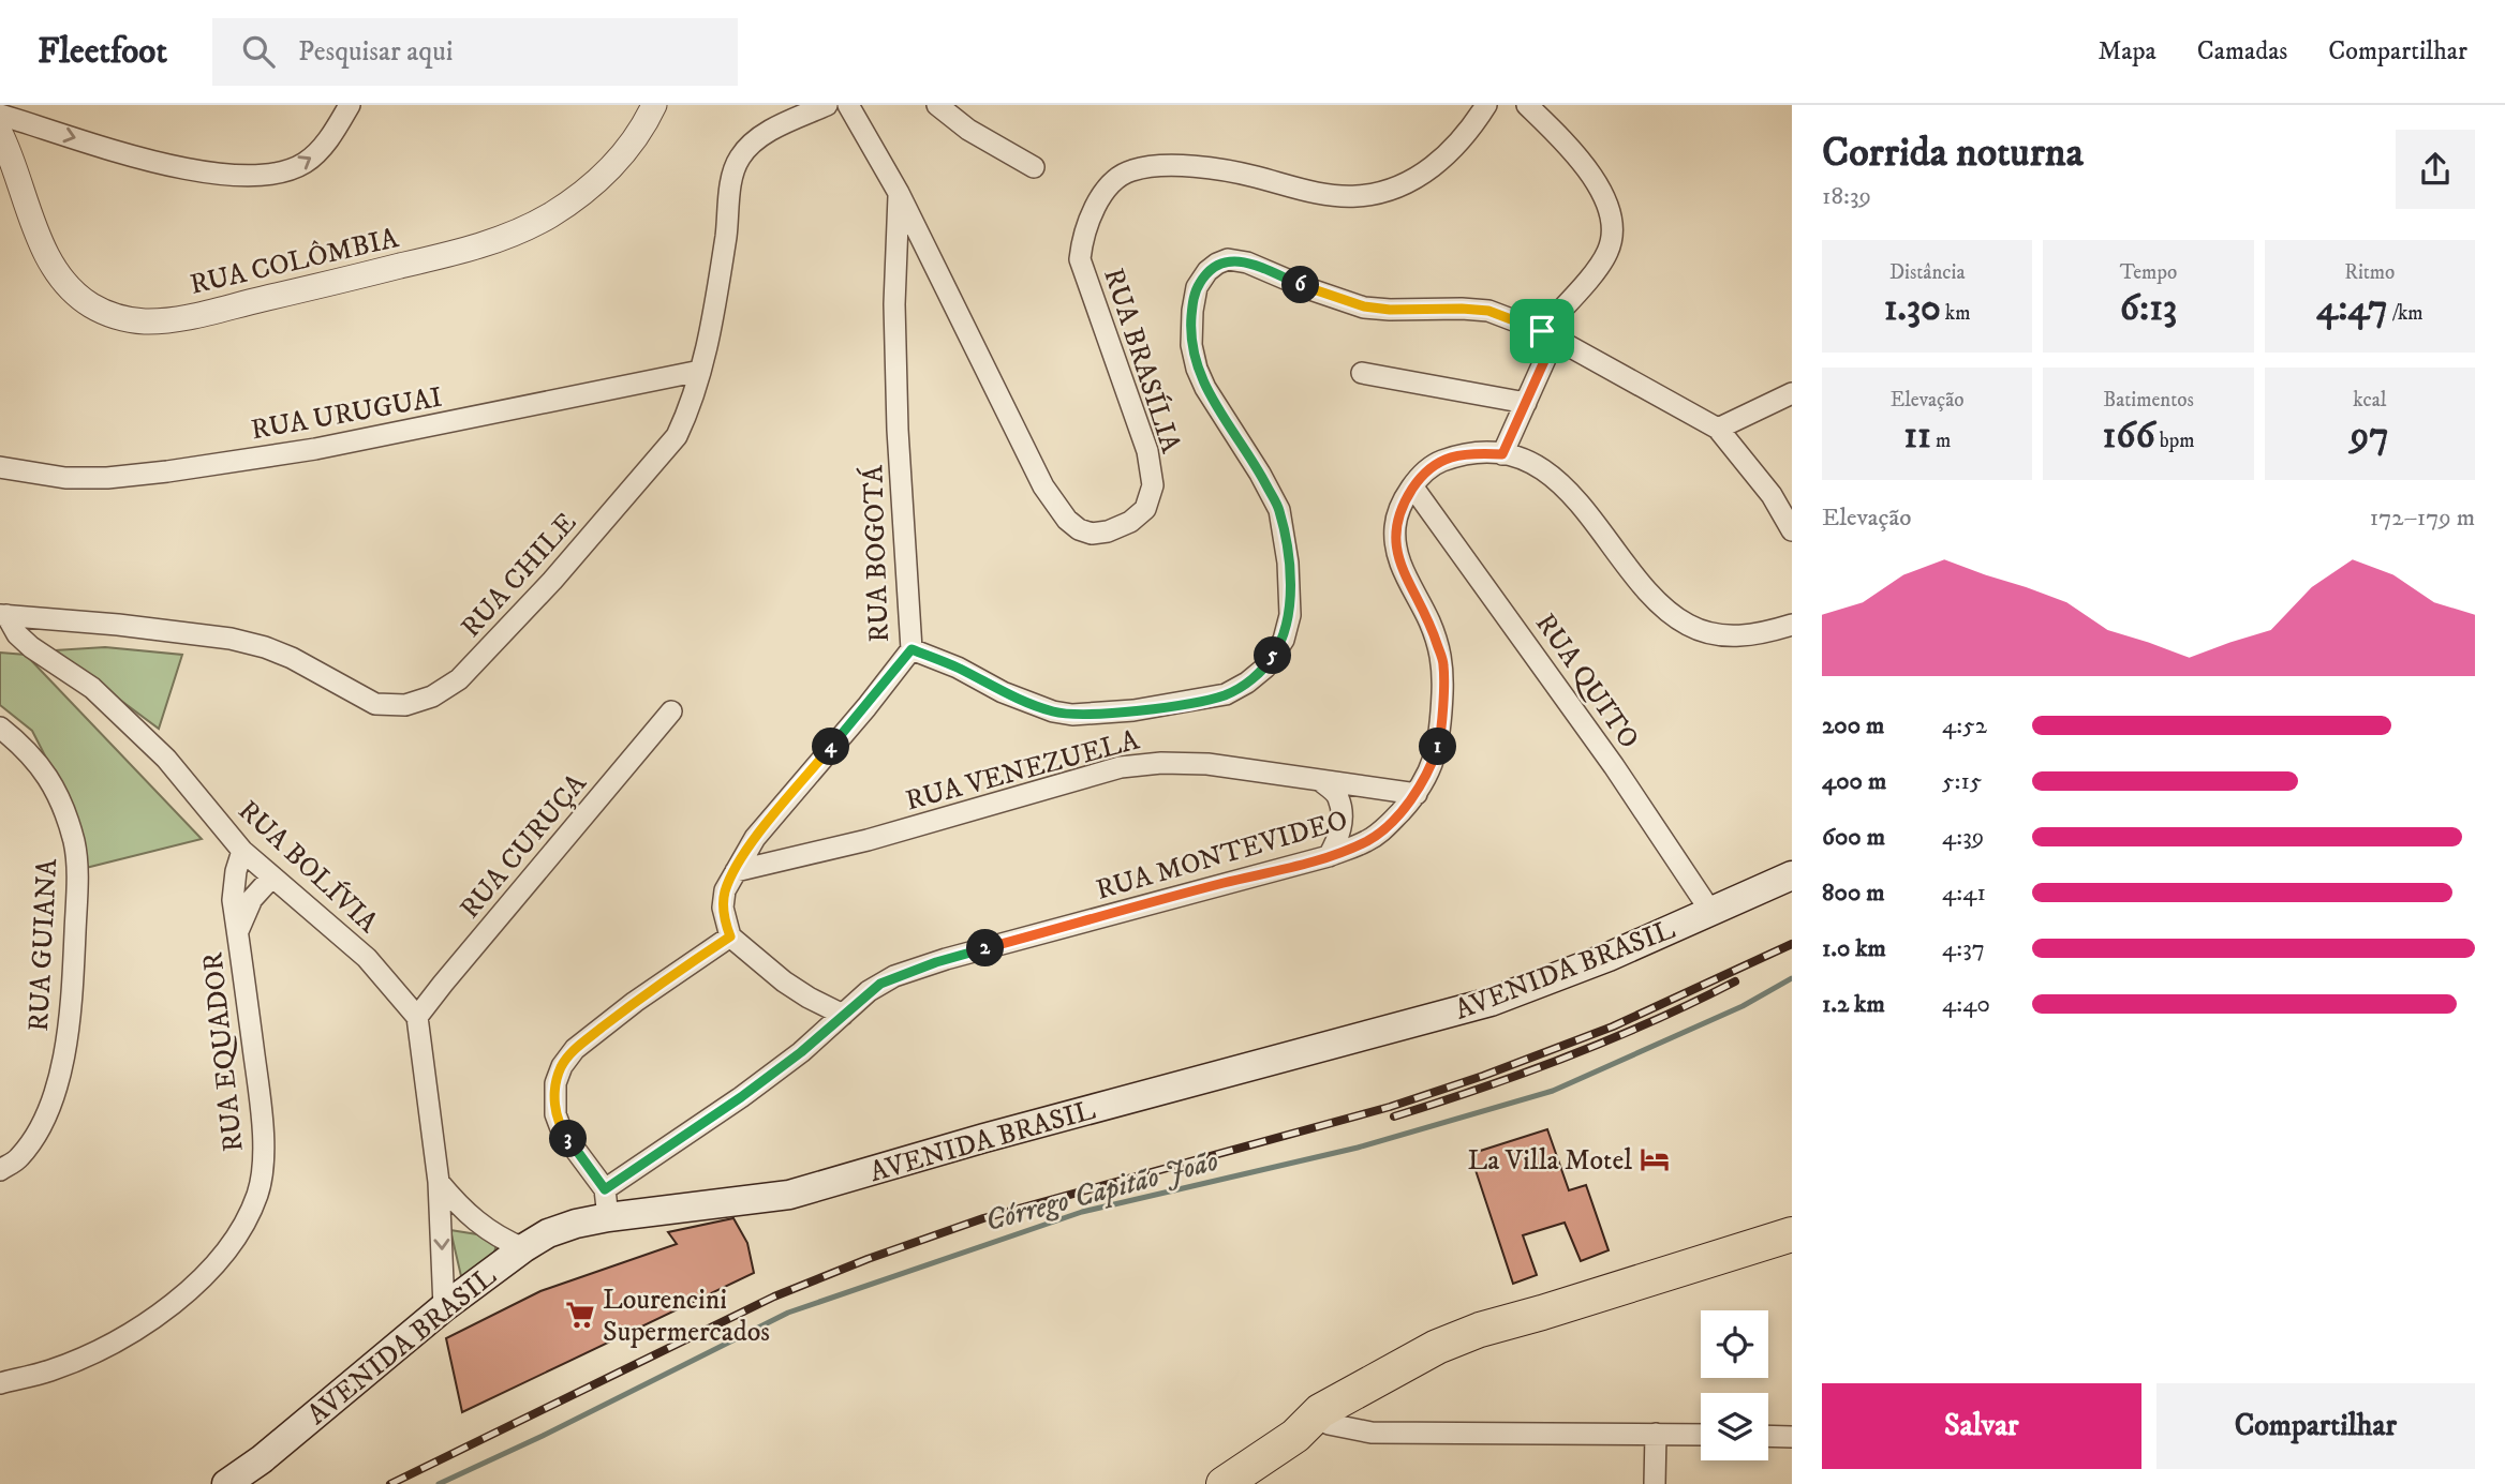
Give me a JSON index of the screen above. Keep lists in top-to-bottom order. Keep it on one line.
{"streets":{"main road":["AVENIDA BRASIL"],"street":["RUA COLÔMBIA","RUA BRASÍLIA","RUA URUGUAI","RUA BOGOTÁ","RUA CHILE","RUA QUITO","RUA VENEZUELA","RUA CURUÇA","RUA MONTEVIDEO","RUA BOLÍVIA","RUA GUIANA","RUA EQUADOR"]},"crossings":[["RUA BRASÍLIA","RUA BOGOTÁ"],["RUA URUGUAI","RUA CHILE"],["RUA BOGOTÁ","RUA VENEZUELA"],["RUA CHILE","RUA BOLÍVIA"],["RUA QUITO","RUA MONTEVIDEO"],["RUA QUITO","AVENIDA BRASIL"],["RUA VENEZUELA","RUA MONTEVIDEO"],["RUA CURUÇA","RUA BOLÍVIA"],["RUA MONTEVIDEO","AVENIDA BRASIL"],["RUA BOLÍVIA","RUA EQUADOR"]],"water":["Córrego Capitão João"],"places":{"hotel":["La Villa Motel"],"supermarket":["Lourencini Supermercados"]},"page":{"header":"Fleetfoot","search":"Pesquisar aqui","nav":["Mapa","Camadas","Compartilhar"],"heading":["Corrida noturna","18:39"],"stats":[["Distância","1.30 km"],["Tempo","6:13"],["Ritmo","4:47 /km"],["Elevação","11 m"],["Batimentos","166 bpm"],["kcal","97"]],"pins":["6","5","1","4","2","3"],"chart":["Elevação","172–179 m"],"list":[{"name":"200 m","note":"4:52"},{"name":"400 m","note":"5:15"},{"name":"600 m","note":"4:39"},{"name":"800 m","note":"4:41"},{"name":"1.0 km","note":"4:37"},{"name":"1.2 km","note":"4:40"}],"buttons":["Salvar","Compartilhar"]}}
